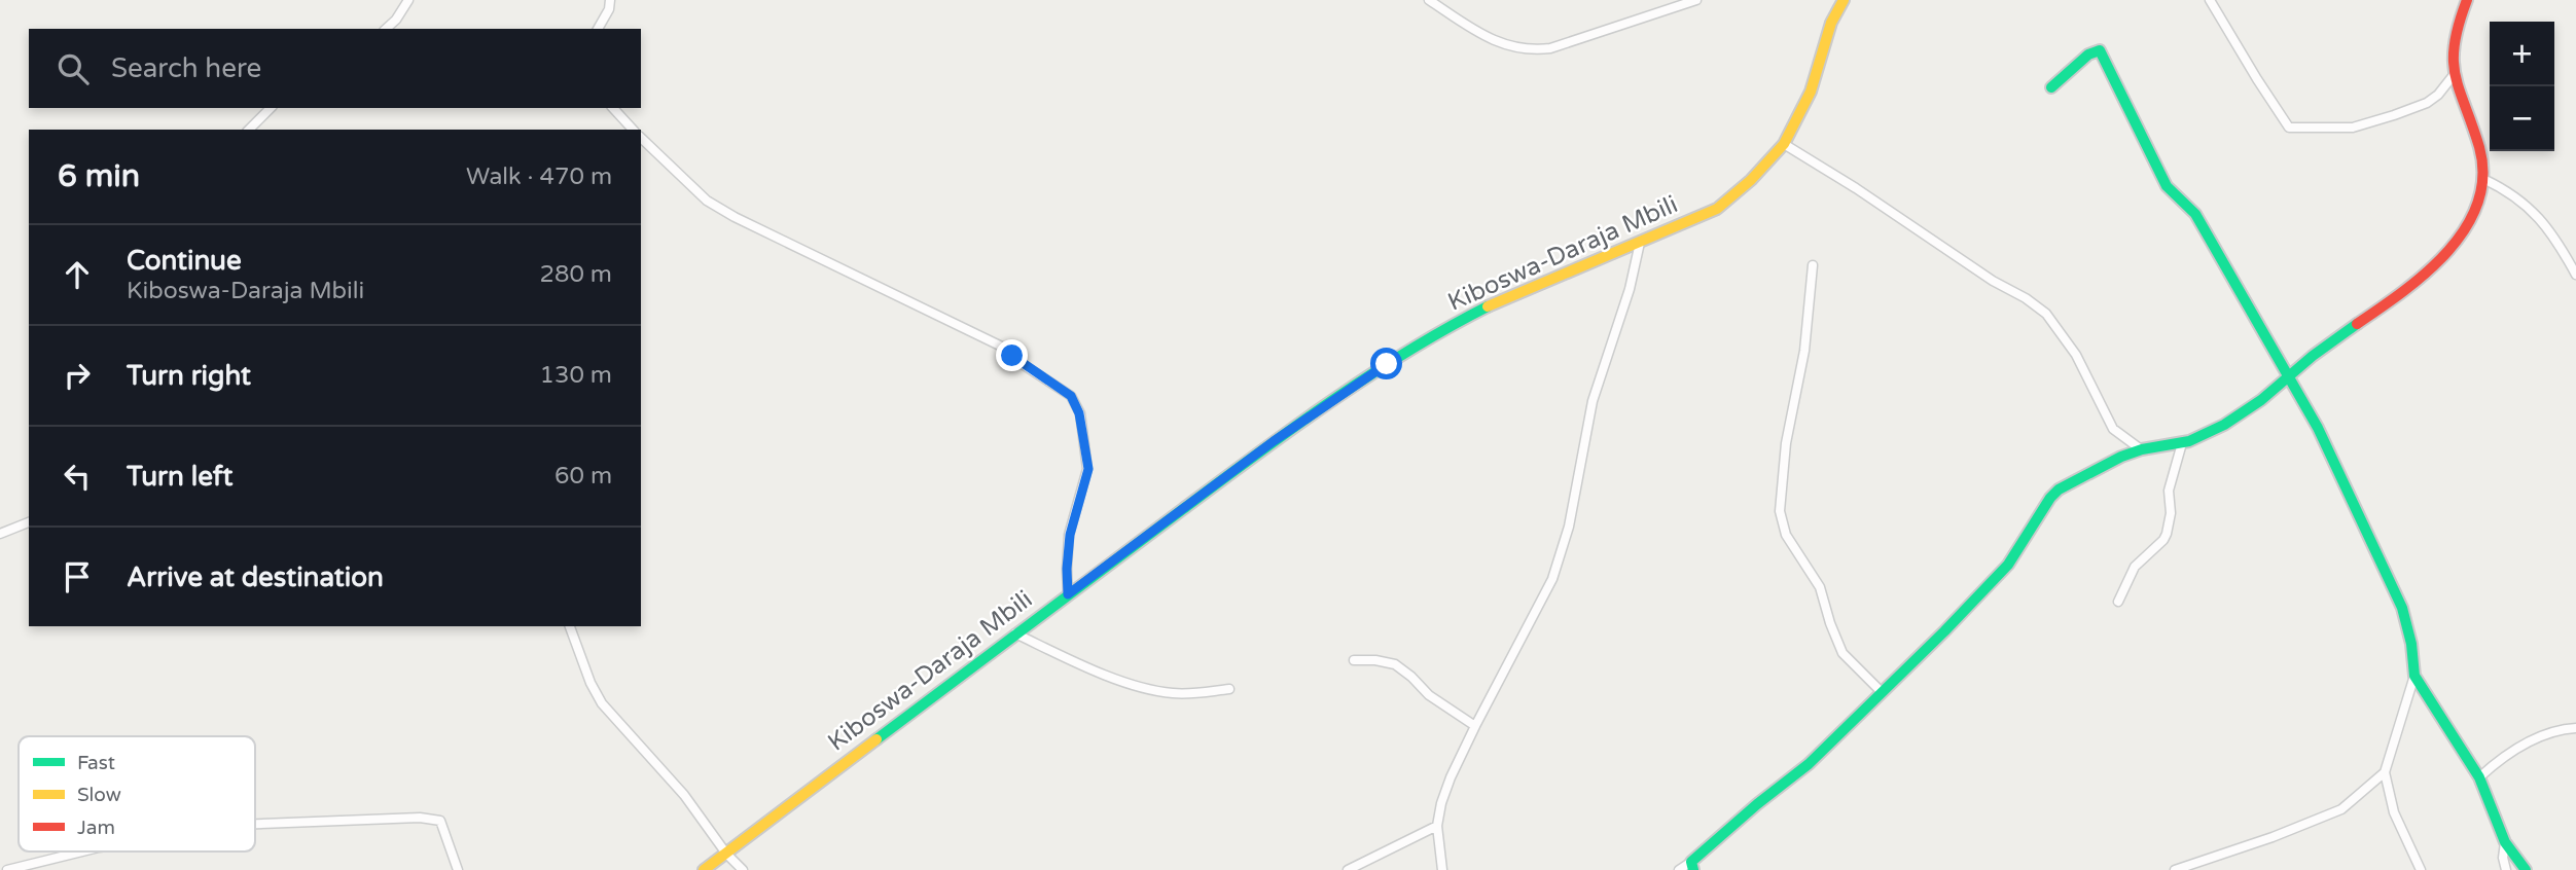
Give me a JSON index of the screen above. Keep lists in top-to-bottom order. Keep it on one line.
{"streets":{"street":["Kiboswa-Daraja Mbili"]},"legend":["Fast","Slow","Jam"],"page":{"map_buttons":["+","−"],"search":"Search here","heading":["6 min","Walk · 470 m"],"list":[["Continue","Kiboswa-Daraja Mbili","280 m"],["Turn right","130 m"],["Turn left","60 m"],"Arrive at destination"]}}
